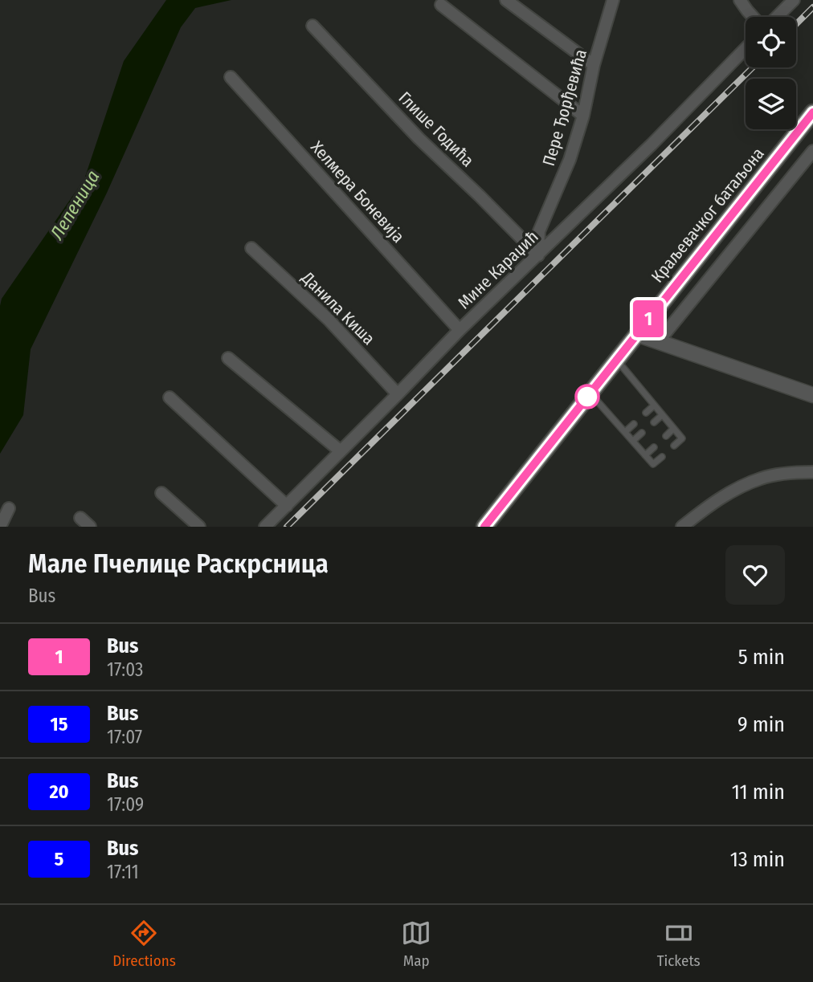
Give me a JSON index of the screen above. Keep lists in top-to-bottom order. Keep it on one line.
{"streets":{"main road":["Краљевачког батаљона"],"street":["Пере Ђорђевића","Глише Годића","Хелмера Боневија","Мине Караџић","Данила Киша"]},"crossings":[["Пере Ђорђевића","Глише Годића"],["Пере Ђорђевића","Мине Караџић"],["Глише Годића","Мине Караџић"],["Хелмера Боневија","Мине Караџић"],["Мине Караџић","Данила Киша"]],"water":["Лепеница"],"lines":["bus line 1"],"page":{"on_map":"1","heading":["Мале Пчелице Раскрсница","Bus"],"list":[{"mark":"1","name":"Bus","note":"17:03","value":"5 min"},{"mark":"15","name":"Bus","note":"17:07","value":"9 min"},{"mark":"20","name":"Bus","note":"17:09","value":"11 min"},{"mark":"5","name":"Bus","note":"17:11","value":"13 min"}],"tabs":["Directions","Map","Tickets"]}}
